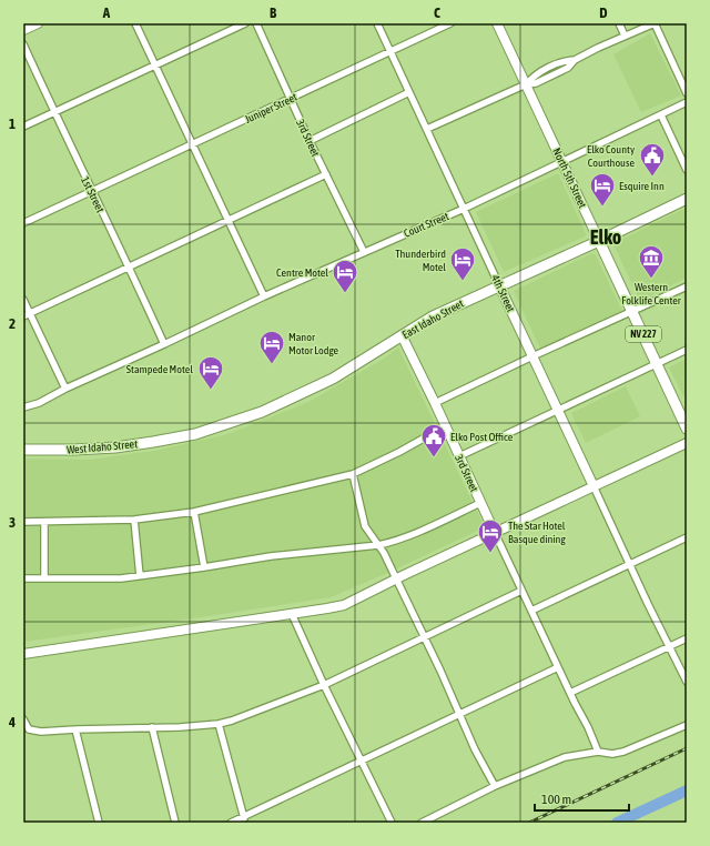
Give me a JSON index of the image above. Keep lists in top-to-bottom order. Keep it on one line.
{"streets":{"main road":["3rd Street","North 5th Street","4th Street","East Idaho Street","NV 227","West Idaho Street"],"street":["Juniper Street","1st Street","Court Street"]},"crossings":[["Juniper Street","3rd Street"],["Juniper Street","1st Street"],["Juniper Street","4th Street"],["3rd Street","Court Street"],["3rd Street","East Idaho Street"],["North 5th Street","Court Street"],["North 5th Street","East Idaho Street"],["1st Street","Court Street"],["Court Street","4th Street"],["4th Street","East Idaho Street"],["East Idaho Street","West Idaho Street"]],"districts":["Elko"],"places":{"public building":["Elko County Courthouse","Elko Post Office"],"hotel":["Esquire Inn","Thunderbird Motel","Centre Motel","Manor Motor Lodge","Stampede Motel","The Star Hotel Basque dining"],"museum":["Western Folklife Center"]},"scale_bar":"100 m","grid":{"columns":["A","B","C","D"],"rows":["1","2","3","4"]}}
